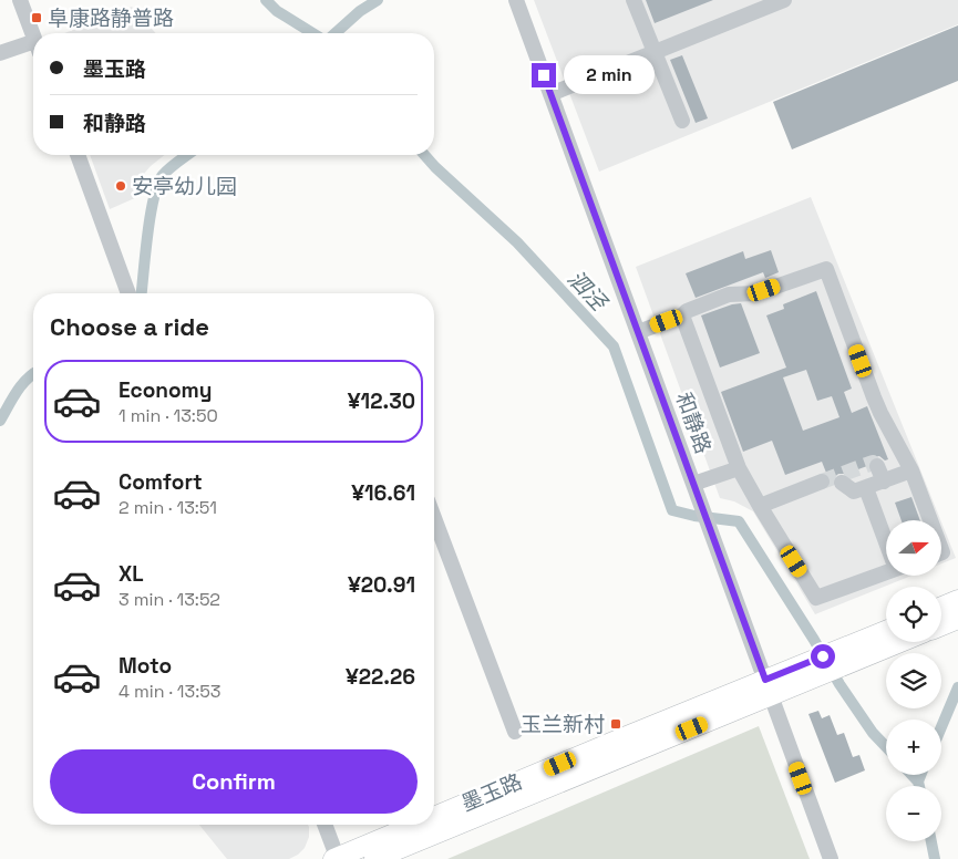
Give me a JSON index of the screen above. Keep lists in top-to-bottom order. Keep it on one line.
{"streets":{"main road":["墨玉路"],"street":["和静路"]},"crossings":[["和静路","墨玉路"]],"water":["泗泾"],"places":{"transit":["阜康路静普路","玉兰新村"],"other":["安亭幼儿园"]},"north":"right","page":{"banner":["墨玉路","和静路"],"bubble":"2 min","heading":"Choose a ride","list":[{"name":"Economy","note":"1 min · 13:50","value":"¥12.30"},{"name":"Comfort","note":"2 min · 13:51","value":"¥16.61"},{"name":"XL","note":"3 min · 13:52","value":"¥20.91"},{"name":"Moto","note":"4 min · 13:53","value":"¥22.26"}],"map_buttons":["+","−"],"buttons":"Confirm"}}
